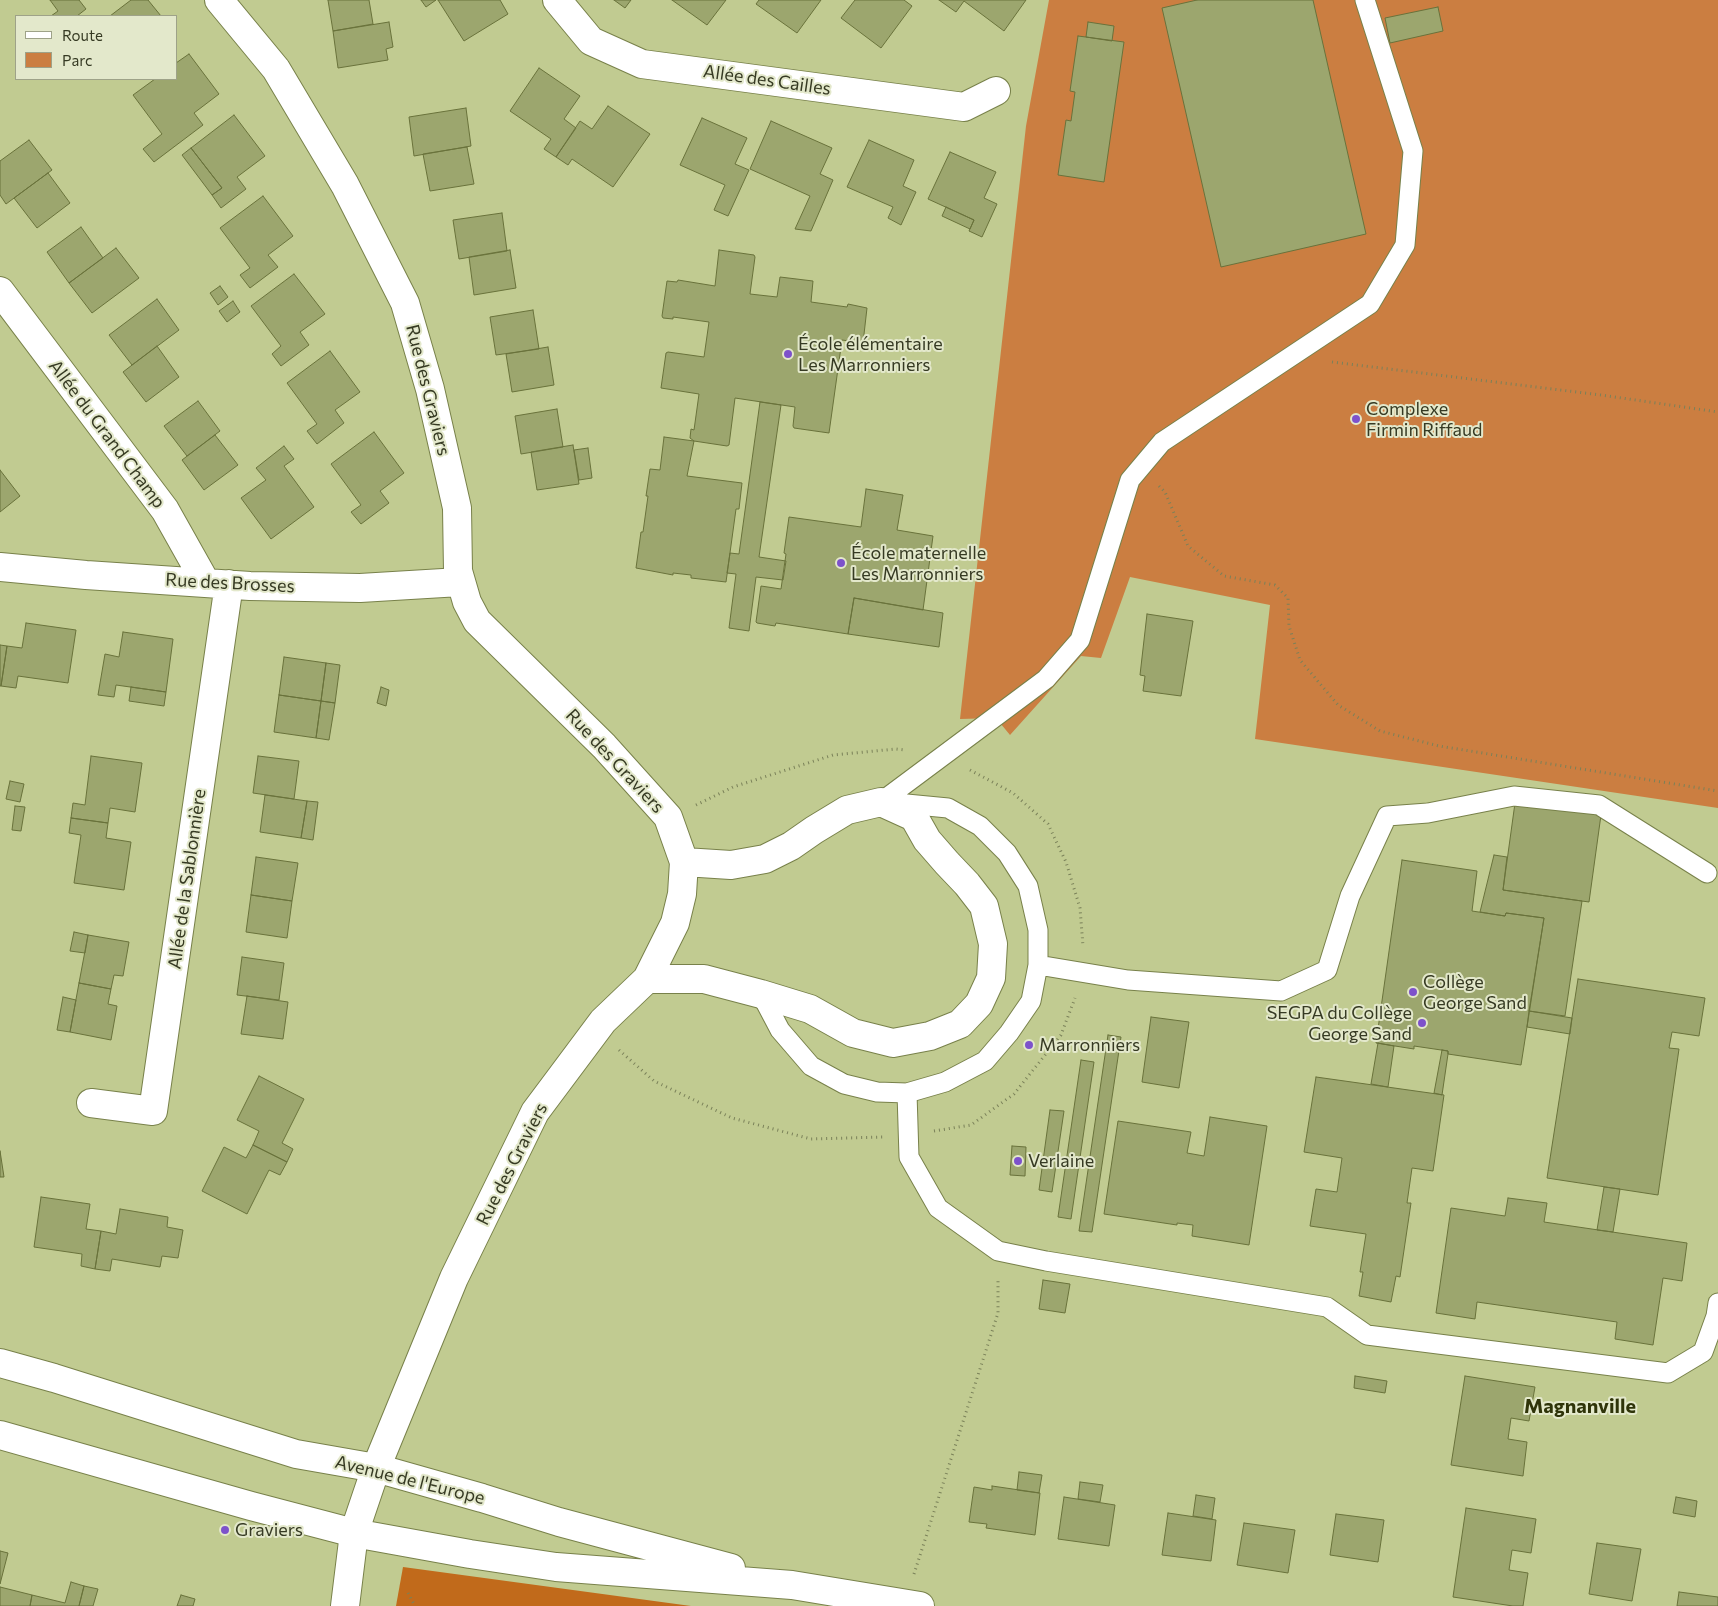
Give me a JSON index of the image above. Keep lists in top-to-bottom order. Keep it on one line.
{"streets":{"street":["Allée des Cailles","Rue des Graviers","Allée du Grand Champ","Rue des Brosses","Allée de la Sablonnière","Avenue de l'Europe"]},"crossings":[["Rue des Graviers","Rue des Brosses"],["Rue des Graviers","Avenue de l'Europe"],["Allée du Grand Champ","Rue des Brosses"],["Allée du Grand Champ","Allée de la Sablonnière"],["Rue des Brosses","Allée de la Sablonnière"]],"districts":["Magnanville"],"places":["École élémentaire Les Marronniers","Complexe Firmin Riffaud","École maternelle Les Marronniers","Collège George Sand","SEGPA du Collège George Sand","Marronniers","Verlaine","Graviers"],"legend":["Route","Parc"]}
